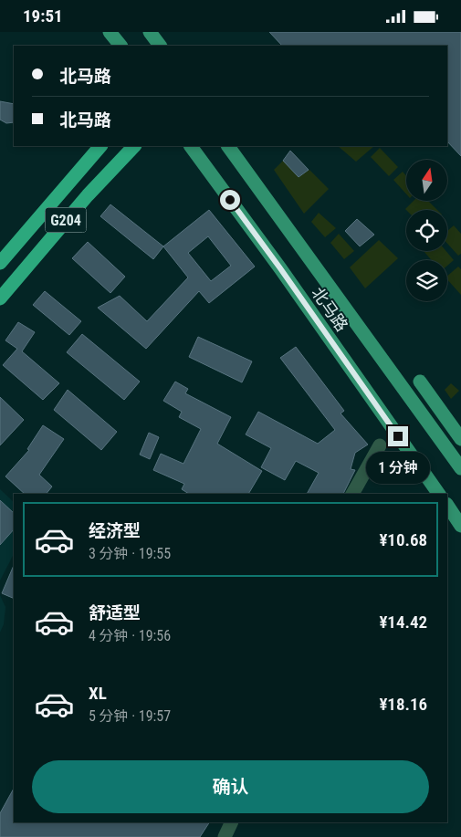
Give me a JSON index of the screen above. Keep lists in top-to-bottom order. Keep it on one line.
{"streets":{"highway":["G204"],"main road":["北马路"]},"north":"top","page":{"status":"19:51","banner":["北马路","北马路"],"bubble":"1 分钟","list":[{"name":"经济型","note":"3 分钟 · 19:55","value":"¥10.68"},{"name":"舒适型","note":"4 分钟 · 19:56","value":"¥14.42"},{"name":"XL","note":"5 分钟 · 19:57","value":"¥18.16"}],"buttons":"确认"}}
